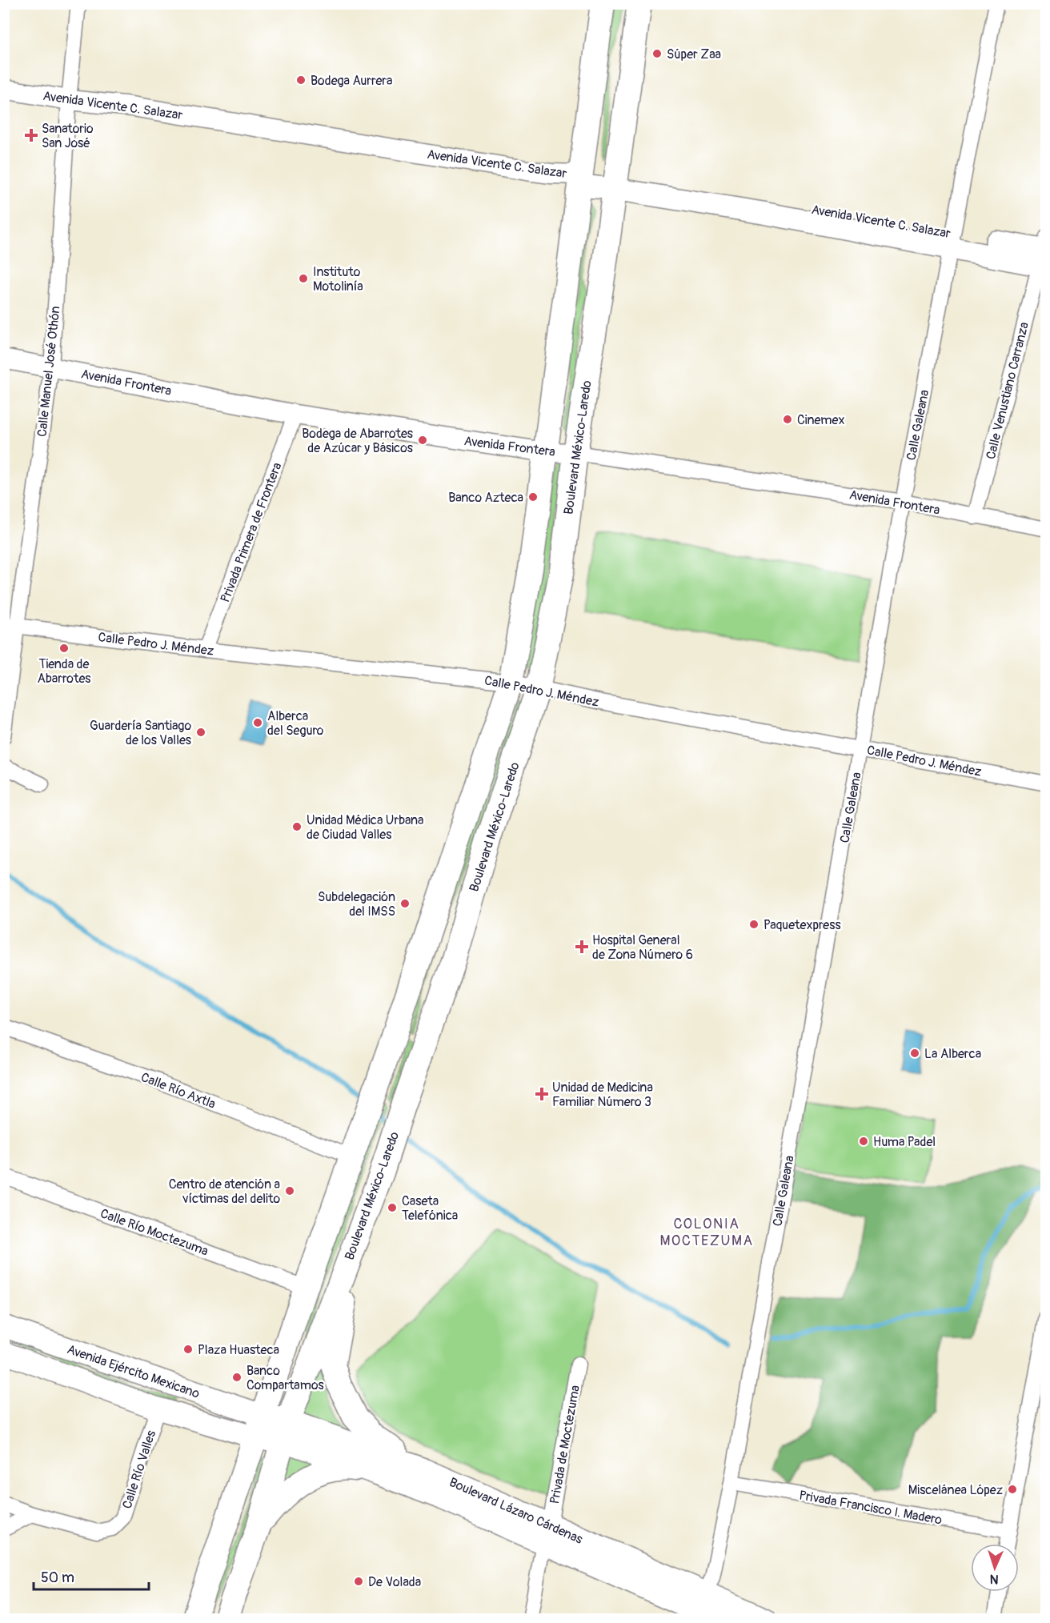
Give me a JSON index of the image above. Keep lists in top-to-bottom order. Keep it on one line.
{"streets":{"main road":["Avenida Vicente C. Salazar","Boulevard México-Laredo","Avenida Ejército Mexicano","Boulevard Lázaro Cárdenas"],"street":["Calle Manuel José Othón","Avenida Frontera","Calle Venustiano Carranza","Calle Galeana","Privada Primera de Frontera","Calle Pedro J. Méndez","Calle Río Axtla","Calle Río Moctezuma","Privada de Moctezuma","Calle Río Valles","Privada Francisco I. Madero"]},"crossings":[["Avenida Vicente C. Salazar","Calle Manuel José Othón"],["Avenida Vicente C. Salazar","Calle Venustiano Carranza"],["Avenida Vicente C. Salazar","Calle Galeana"],["Avenida Vicente C. Salazar","Boulevard México-Laredo"],["Calle Manuel José Othón","Avenida Frontera"],["Calle Manuel José Othón","Calle Pedro J. Méndez"],["Avenida Frontera","Calle Venustiano Carranza"],["Avenida Frontera","Calle Galeana"],["Avenida Frontera","Boulevard México-Laredo"],["Avenida Frontera","Privada Primera de Frontera"],["Calle Galeana","Calle Pedro J. Méndez"],["Calle Galeana","Privada Francisco I. Madero"],["Calle Galeana","Boulevard Lázaro Cárdenas"],["Boulevard México-Laredo","Calle Pedro J. Méndez"],["Boulevard México-Laredo","Boulevard Lázaro Cárdenas"],["Privada Primera de Frontera","Calle Pedro J. Méndez"],["Avenida Ejército Mexicano","Calle Río Valles"],["Avenida Ejército Mexicano","Boulevard Lázaro Cárdenas"],["Privada de Moctezuma","Boulevard Lázaro Cárdenas"]],"districts":["COLONIA MOCTEZUMA"],"places":{"other":["Súper Zaa","Bodega Aurrera","Instituto Motolinía","Cinemex","Bodega de Abarrotes de Azúcar y Básicos","Banco Azteca","Tienda de Abarrotes","Alberca del Seguro","Guardería Santiago de los Valles","Unidad Médica Urbana de Ciudad Valles","Subdelegación del IMSS","Paquetexpress","La Alberca","Huma Padel","Centro de atención a víctimas del delito","Caseta Telefónica","Plaza Huasteca","Banco Compartamos","Miscelánea López","De Volada"],"health":["Sanatorio San José","Hospital General de Zona Número 6","Unidad de Medicina Familiar Número 3"]},"scale_bar":"50 m","north":"bottom"}
